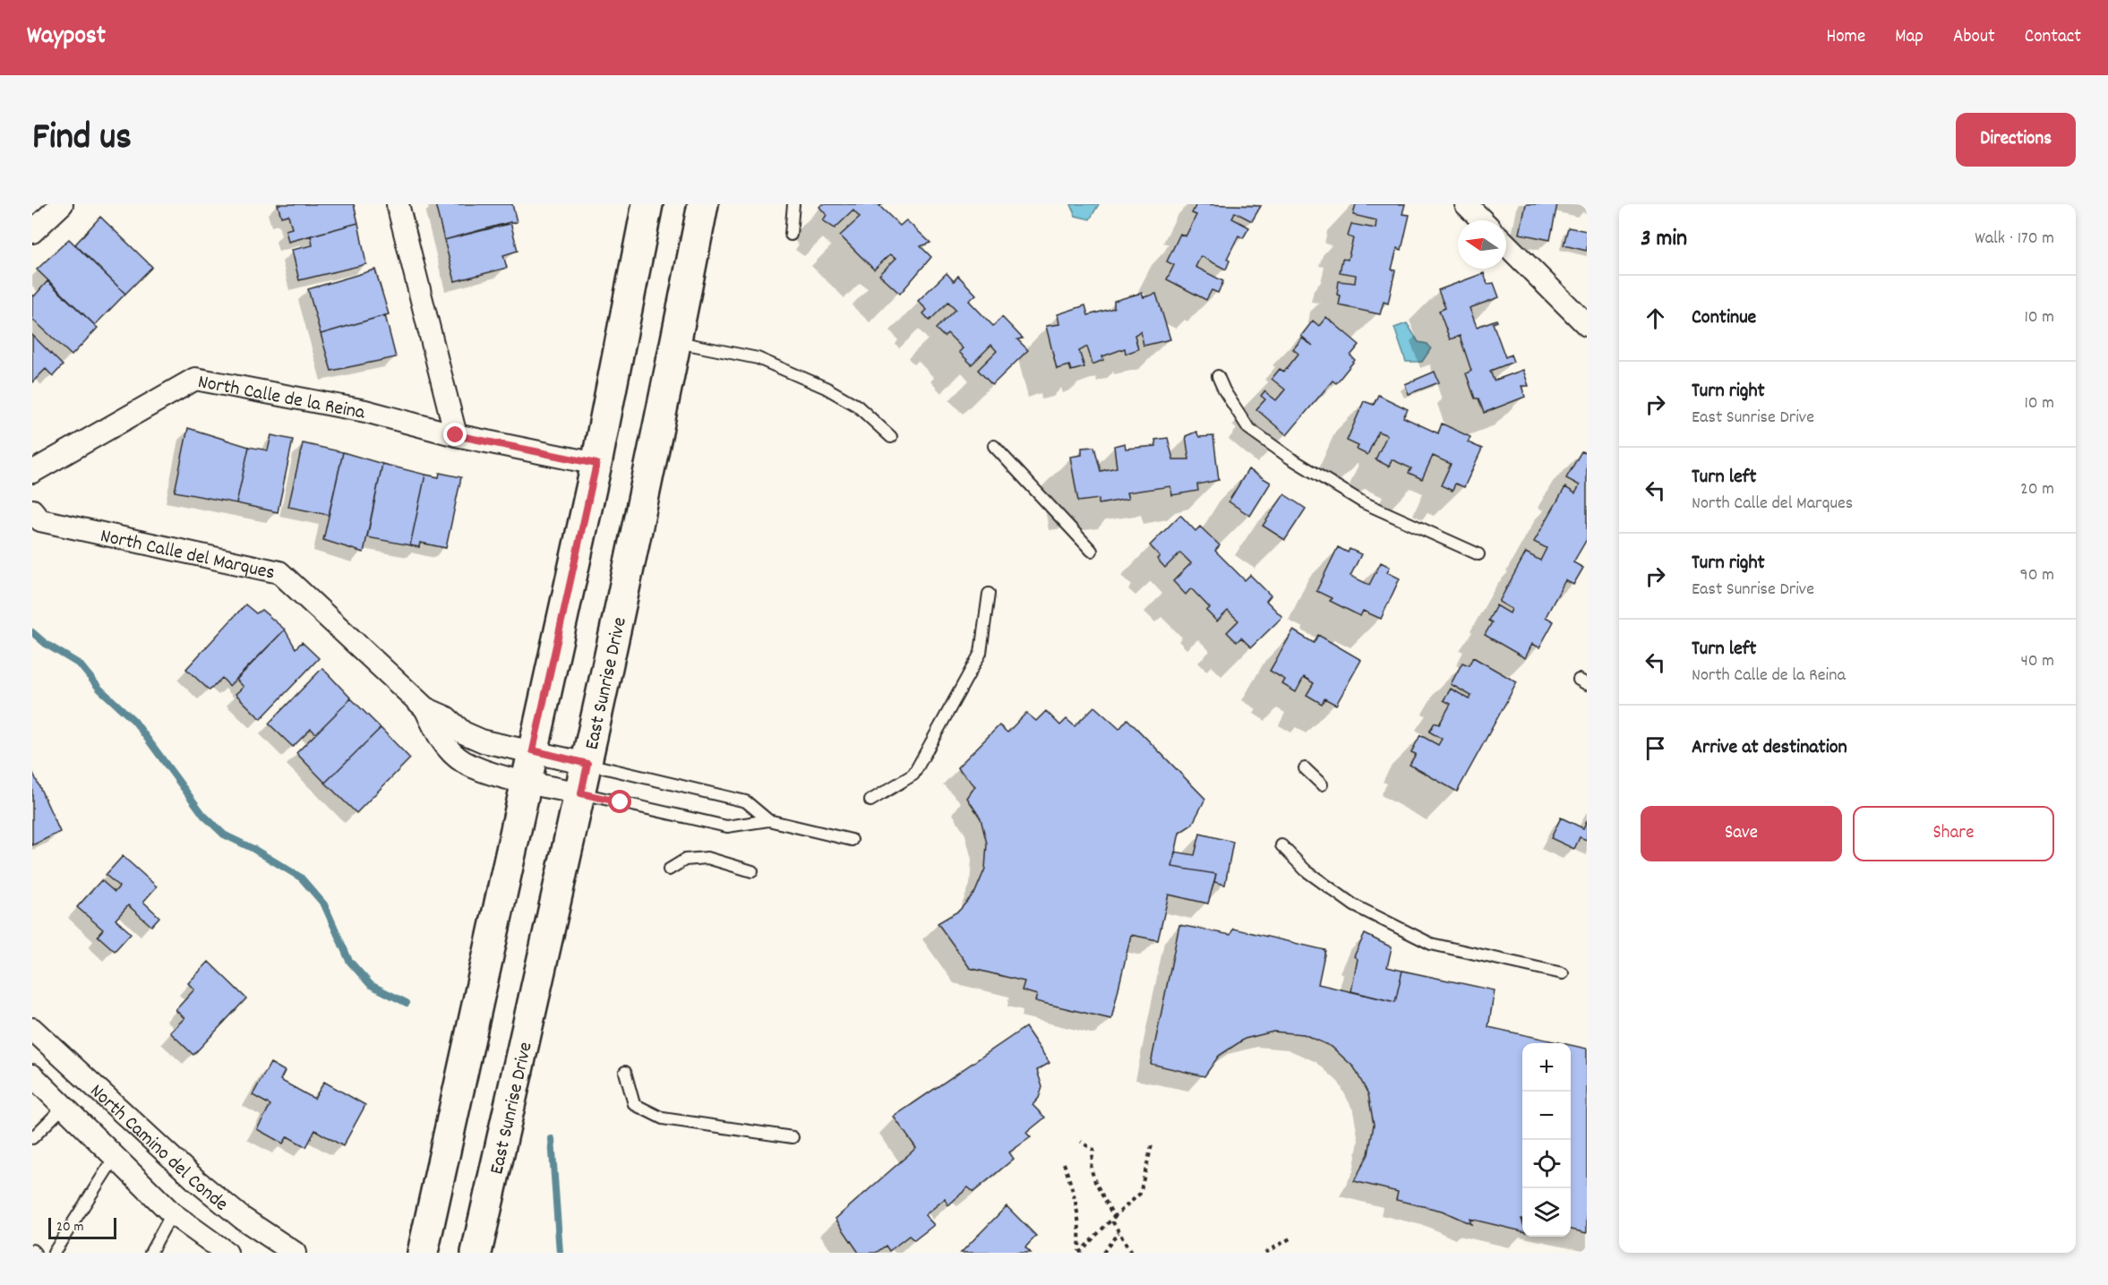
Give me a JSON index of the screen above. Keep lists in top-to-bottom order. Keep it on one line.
{"streets":{"main road":["East Sunrise Drive"],"street":["North Calle de la Reina","North Calle del Marques","North Camino del Conde"]},"crossings":[["North Calle del Marques","East Sunrise Drive"]],"scale_bar":"20 m","north":"left","page":{"header":"Waypost","nav":["Home","Map","About","Contact"],"title":"Find us","buttons":["Directions",["Save","Share"]],"heading":["3 min","Walk · 170 m"],"list":[["Continue","10 m"],["Turn right","East Sunrise Drive","10 m"],["Turn left","North Calle del Marques","20 m"],["Turn right","East Sunrise Drive","90 m"],["Turn left","North Calle de la Reina","40 m"],"Arrive at destination"],"map_buttons":["+","−"],"scale":"20 m"}}
